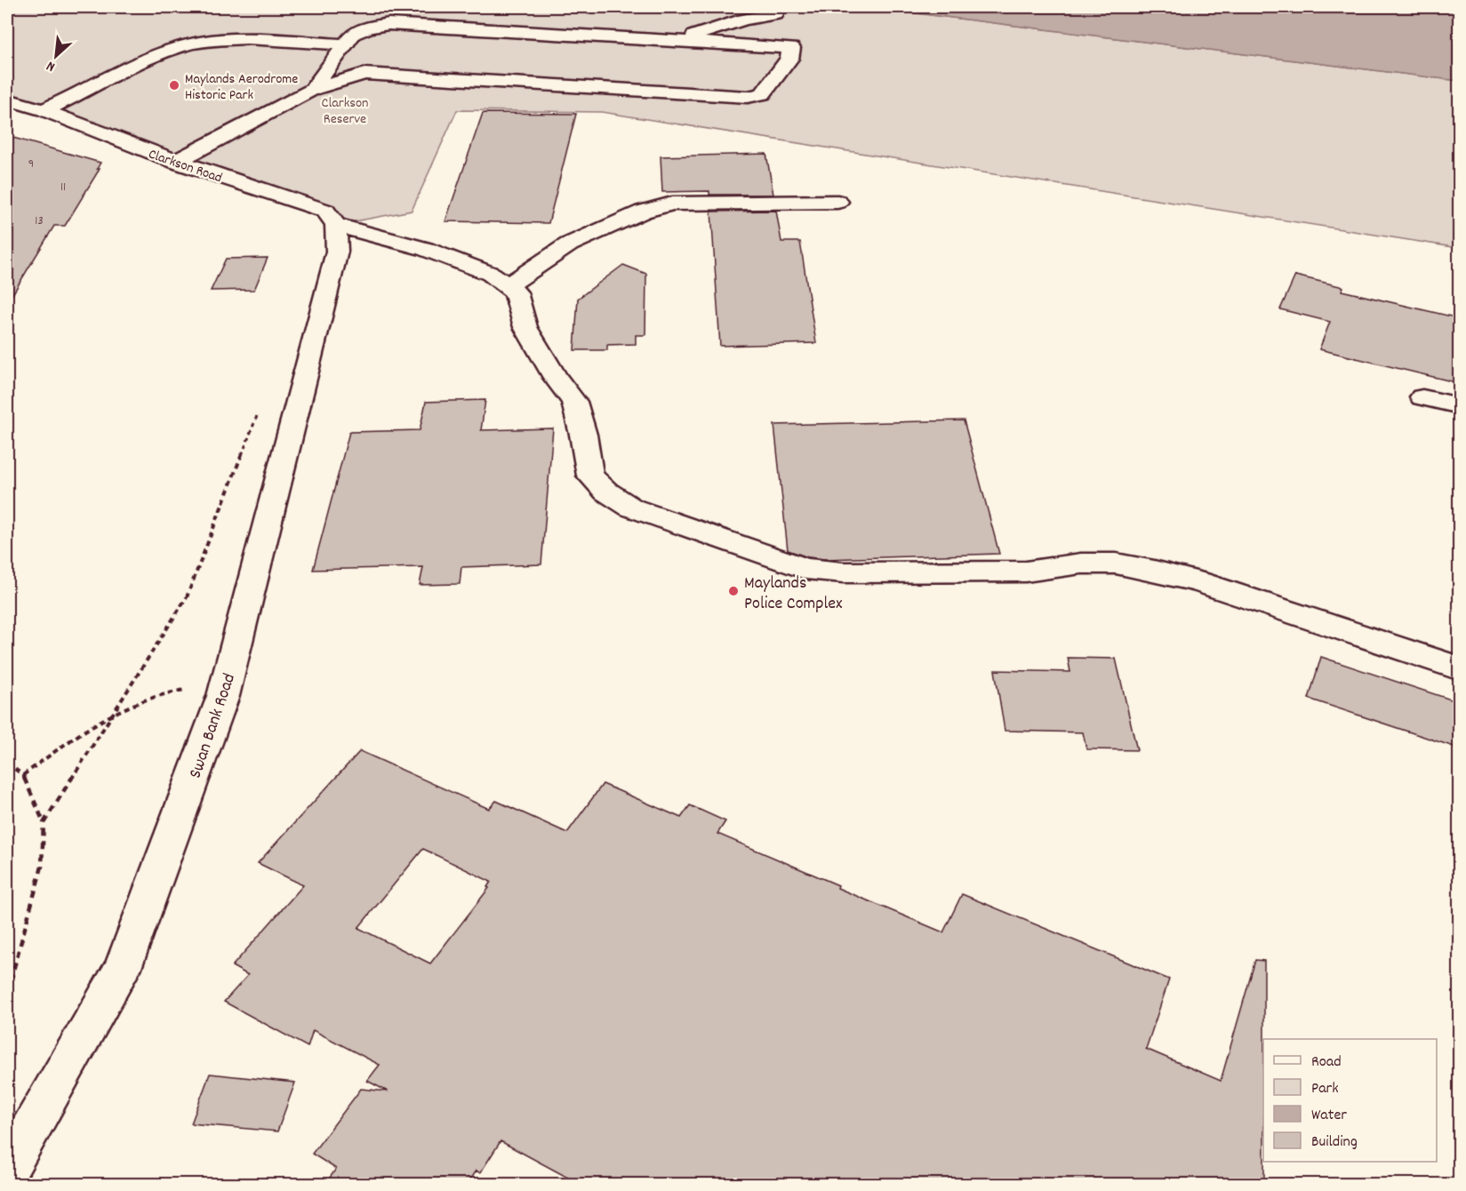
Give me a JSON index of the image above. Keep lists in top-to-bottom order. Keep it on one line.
{"streets":{"street":["Clarkson Road","Swan Bank Road"]},"crossings":[["Clarkson Road","Swan Bank Road"]],"parks":["Clarkson Reserve"],"places":["Maylands Aerodrome Historic Park","Maylands Police Complex"],"house_numbers":["9","11","13"],"legend":["Road","Park","Water","Building"],"north":"bottom left"}
